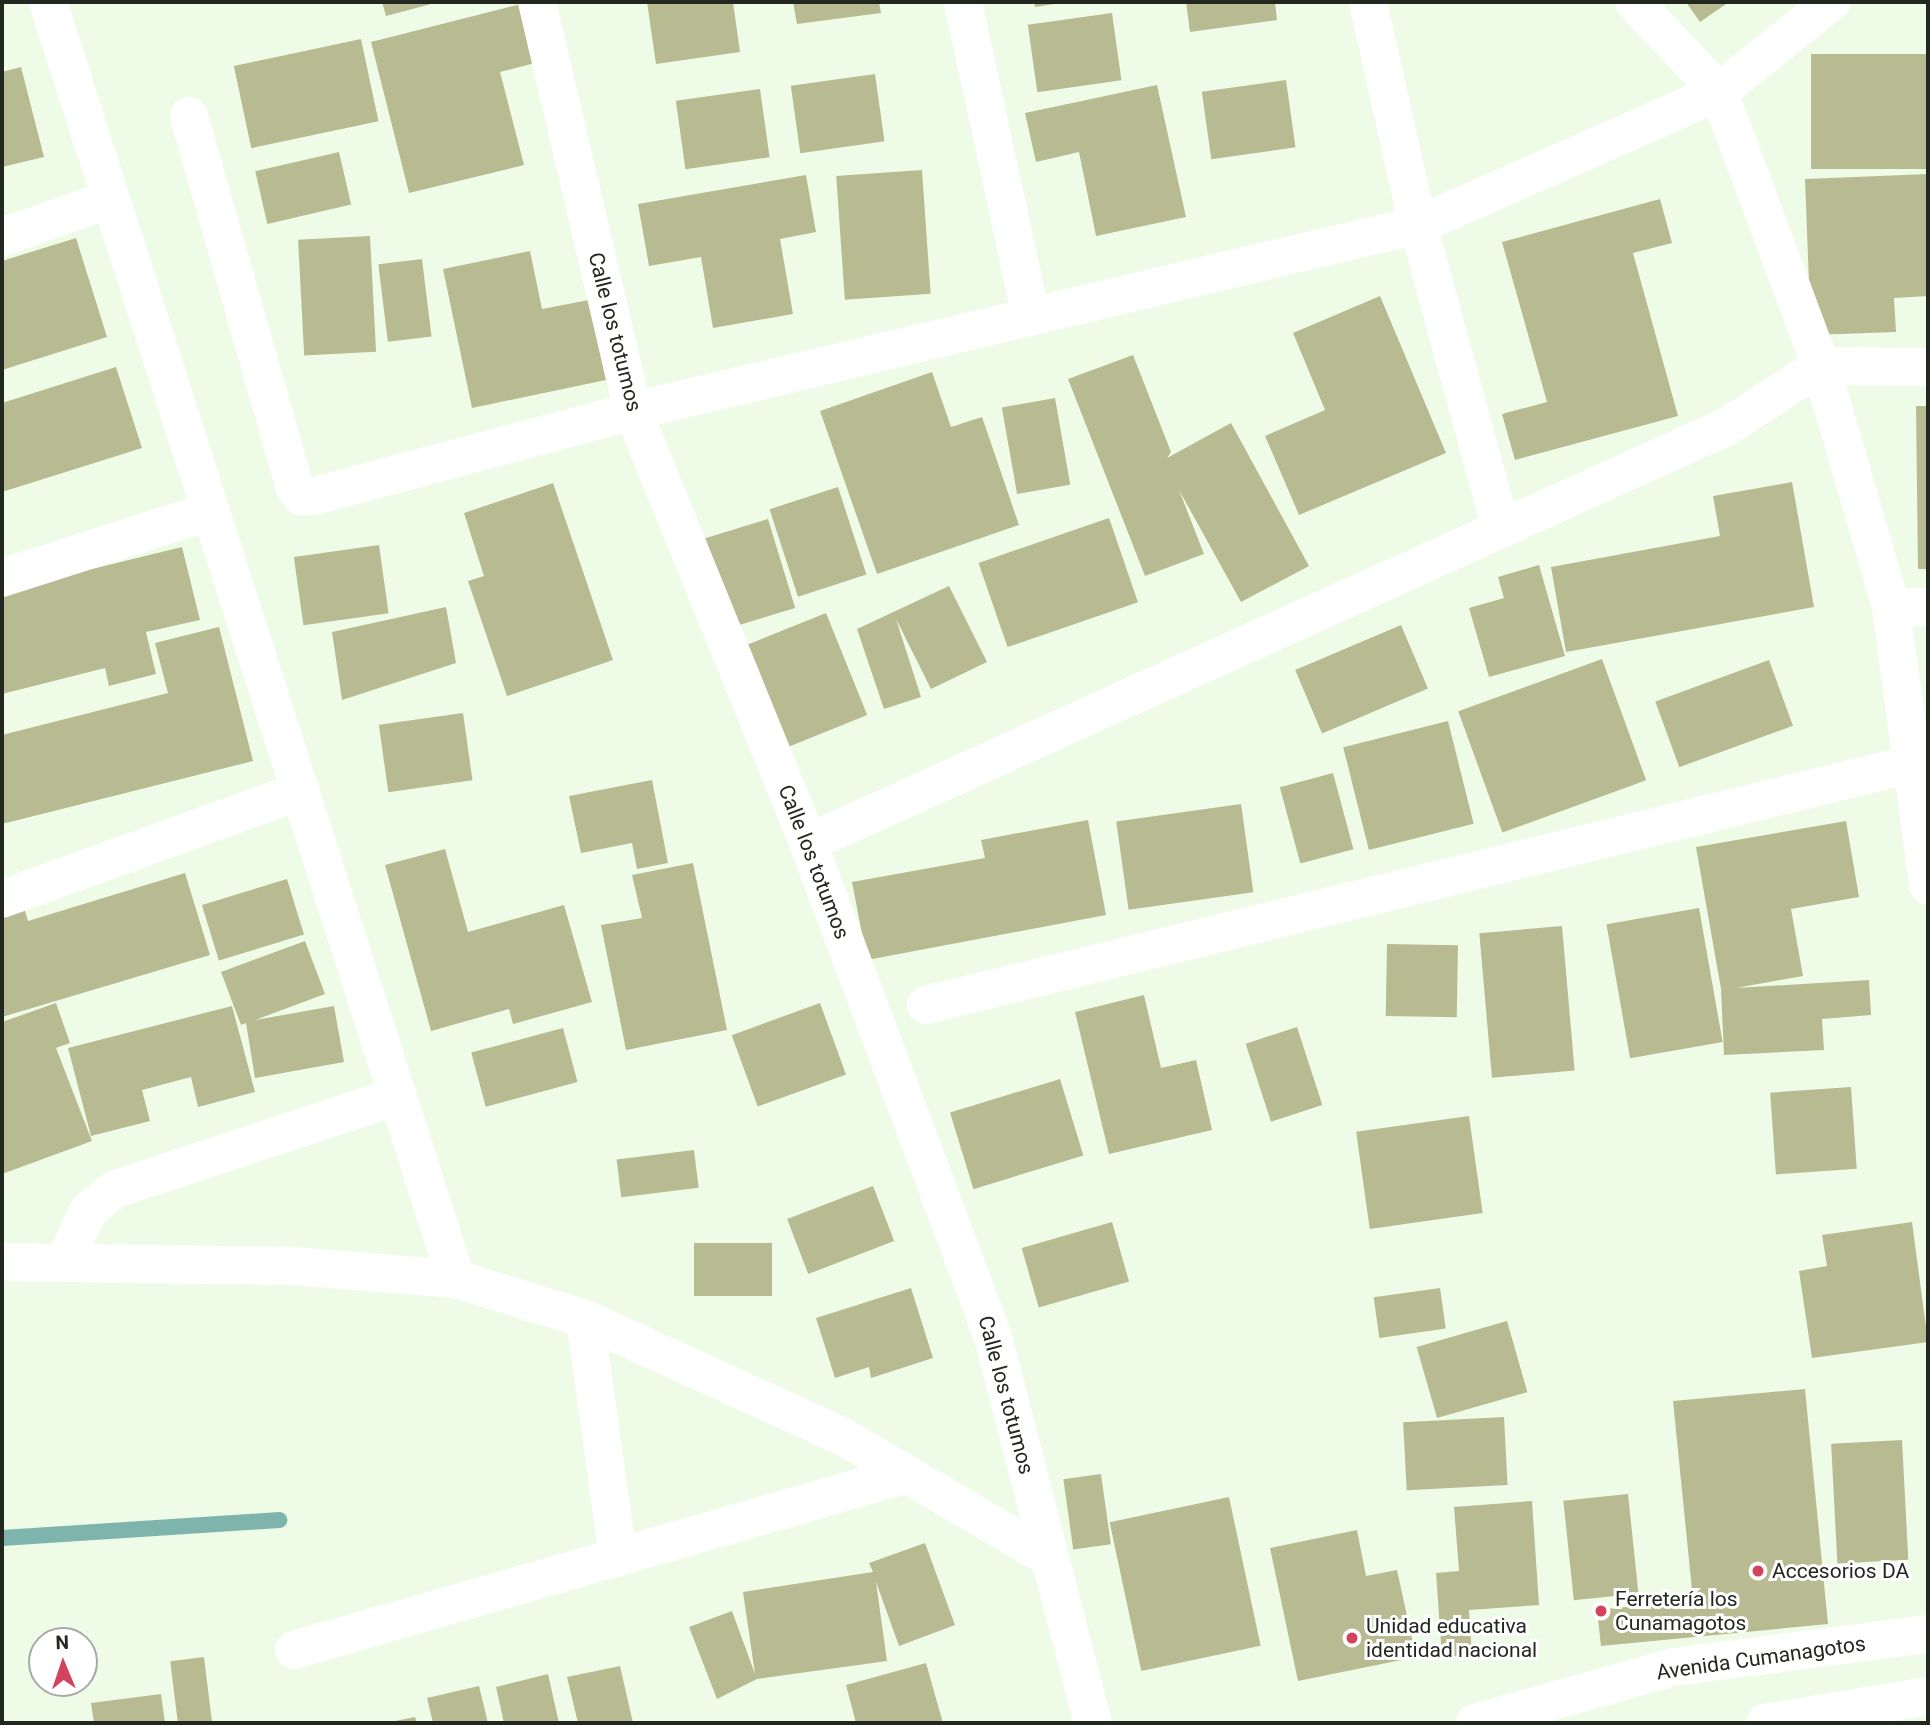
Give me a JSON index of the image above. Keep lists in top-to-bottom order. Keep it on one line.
{"streets":{"street":["Calle los totumos","Avenida Cumanagotos"]},"places":["Accesorios DA","Ferretería los Cunamagotos","Unidad educativa identidad nacional"],"north":"top"}
